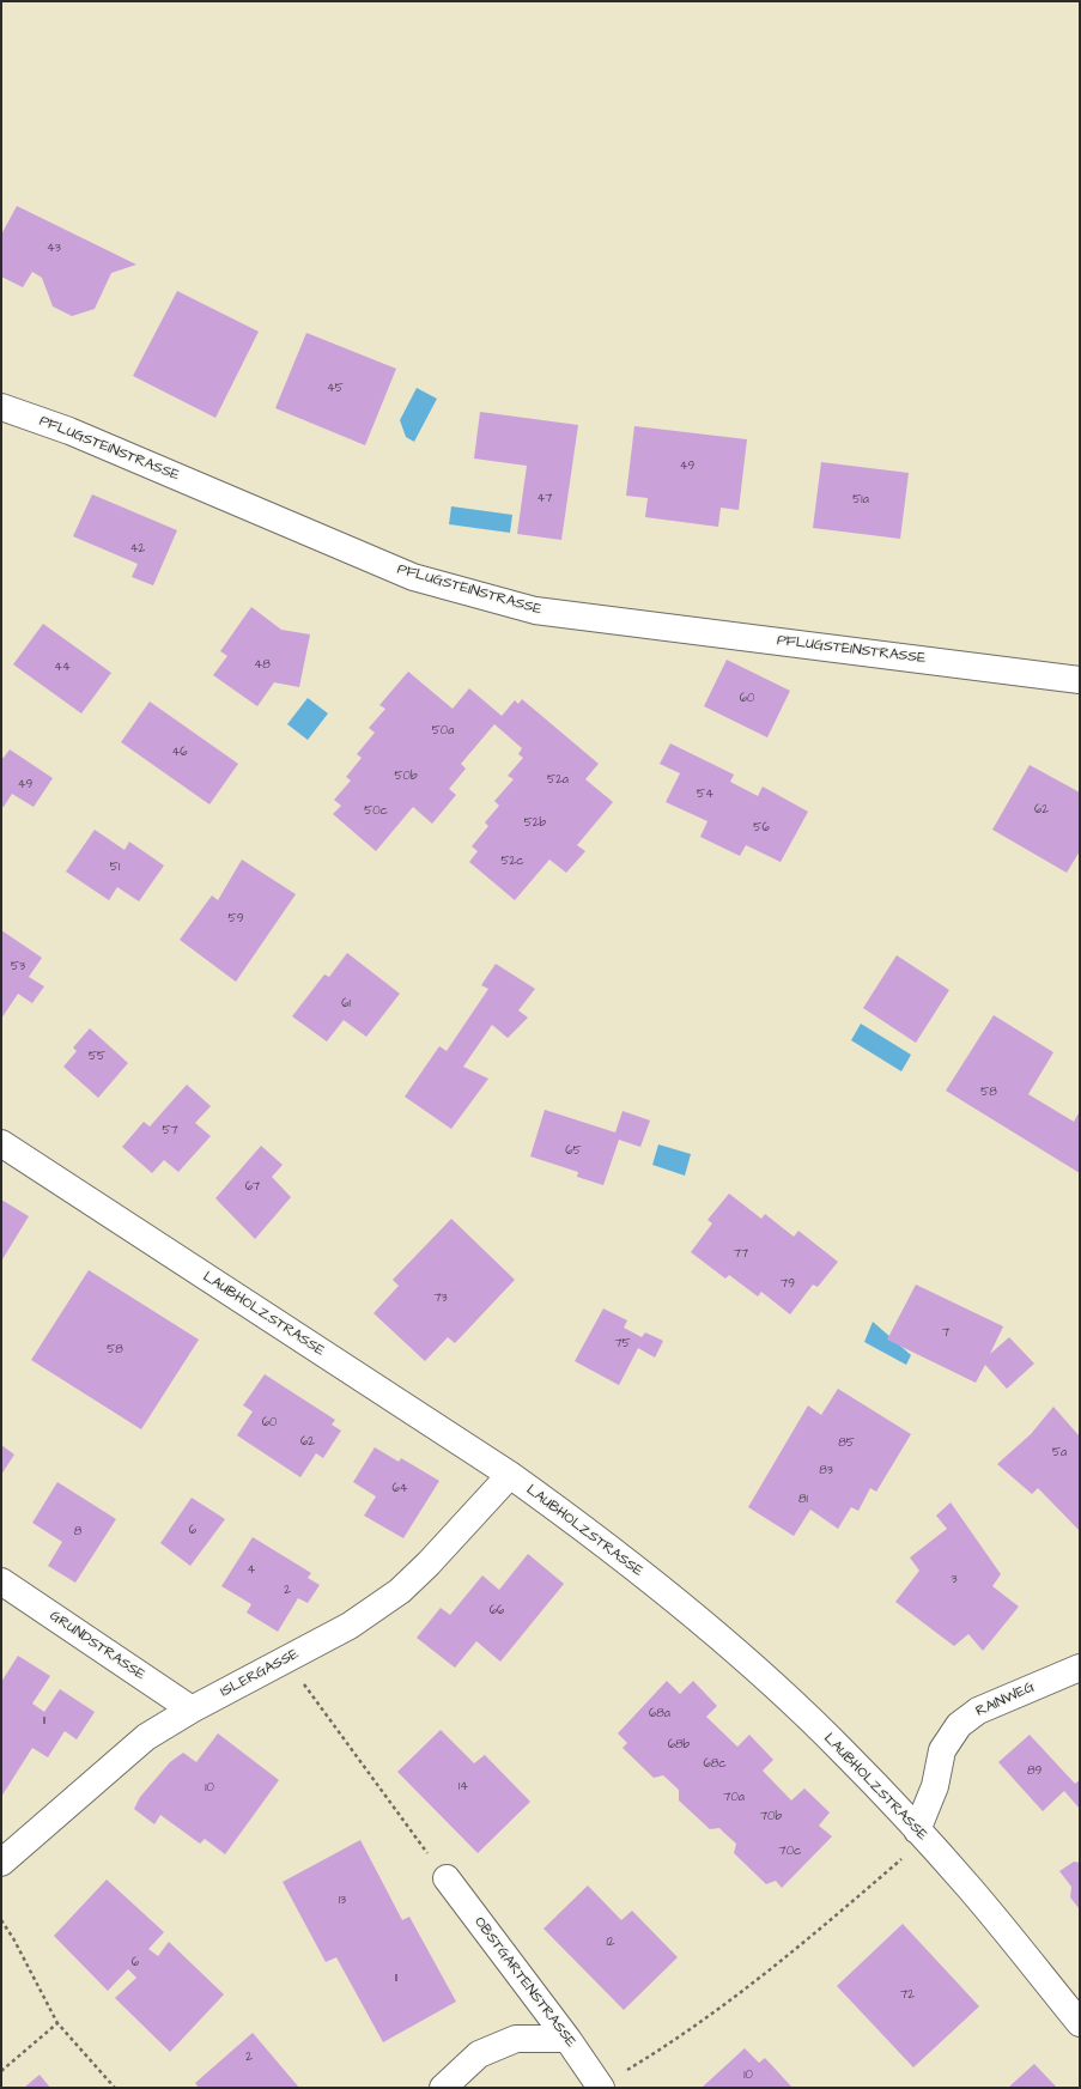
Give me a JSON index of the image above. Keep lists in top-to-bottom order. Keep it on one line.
{"streets":{"street":["PFLUGSTEINSTRASSE","LAUBHOLZSTRASSE","GRUNDSTRASSE","ISLERGASSE","RAINWEG","OBSTGARTENSTRASSE"]},"crossings":[["LAUBHOLZSTRASSE","ISLERGASSE"],["LAUBHOLZSTRASSE","RAINWEG"],["GRUNDSTRASSE","ISLERGASSE"]],"house_numbers":["43","45","49","47","51a","42","48","44","60","50a","46","50b","52a","49","54","62","50c","52b","56","52c","51","59","53","61","55","58","57","65","67","77","79","73","7","75","58","60","62","85","5a","83","64","81","6","8","4","3","2","66","68a","11","68b","68c","89","14","10","70a","70b","70c","13","12","6","11","72","2","10"]}
